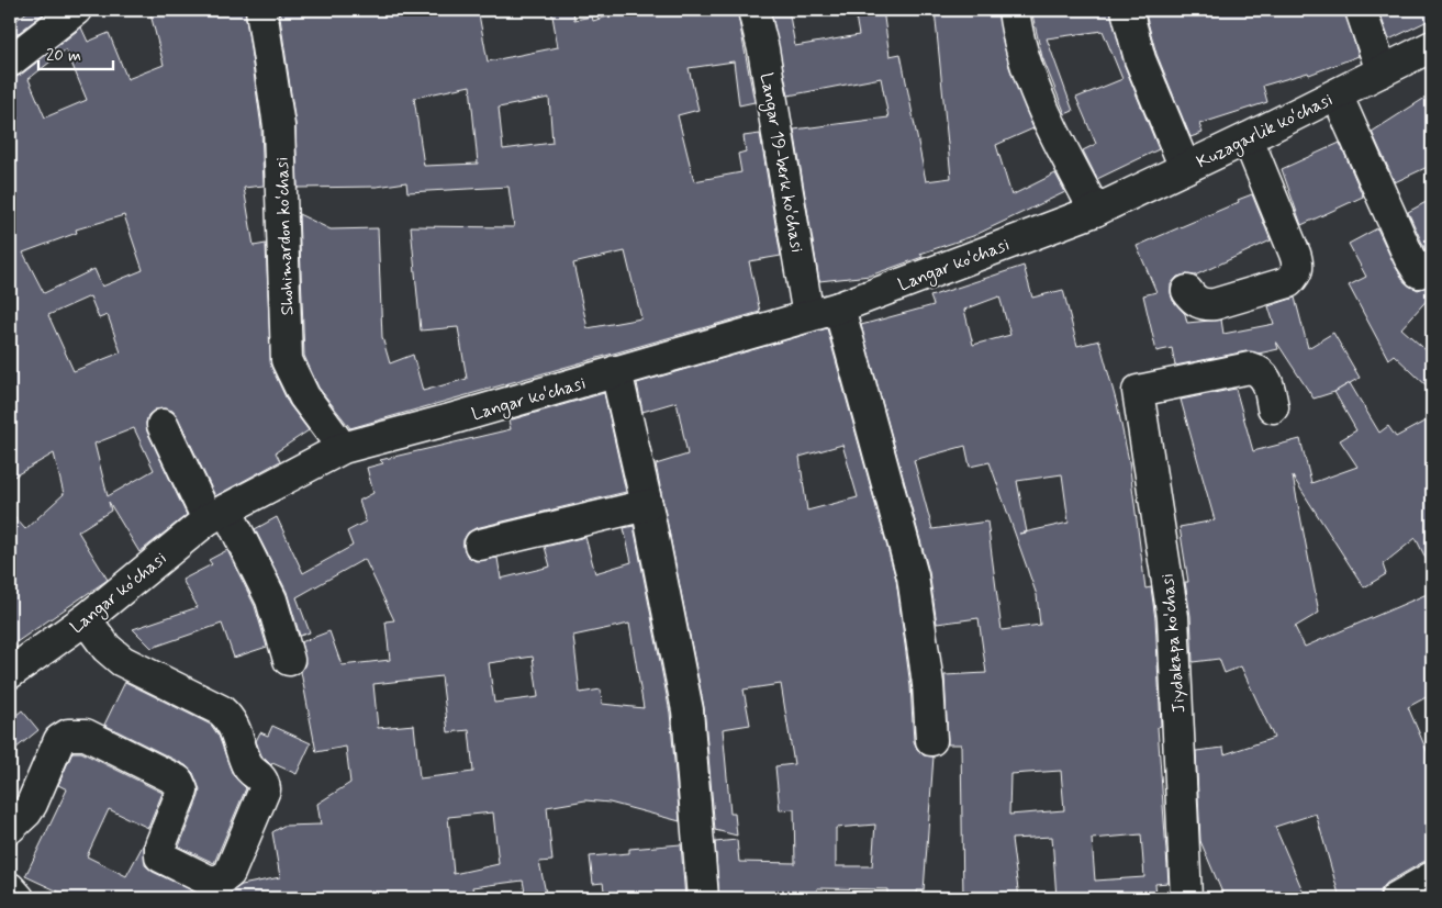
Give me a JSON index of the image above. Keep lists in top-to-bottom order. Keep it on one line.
{"streets":{"street":["Kuzagarlik koʻchasi","Langar 19-berk koʻchasi","Shohimardon koʻchasi","Langar koʻchasi","Jiydakapa ko'chasi"]},"crossings":[["Kuzagarlik koʻchasi","Langar koʻchasi"],["Langar 19-berk koʻchasi","Langar koʻchasi"],["Shohimardon koʻchasi","Langar koʻchasi"]],"scale_bar":"20 m"}
